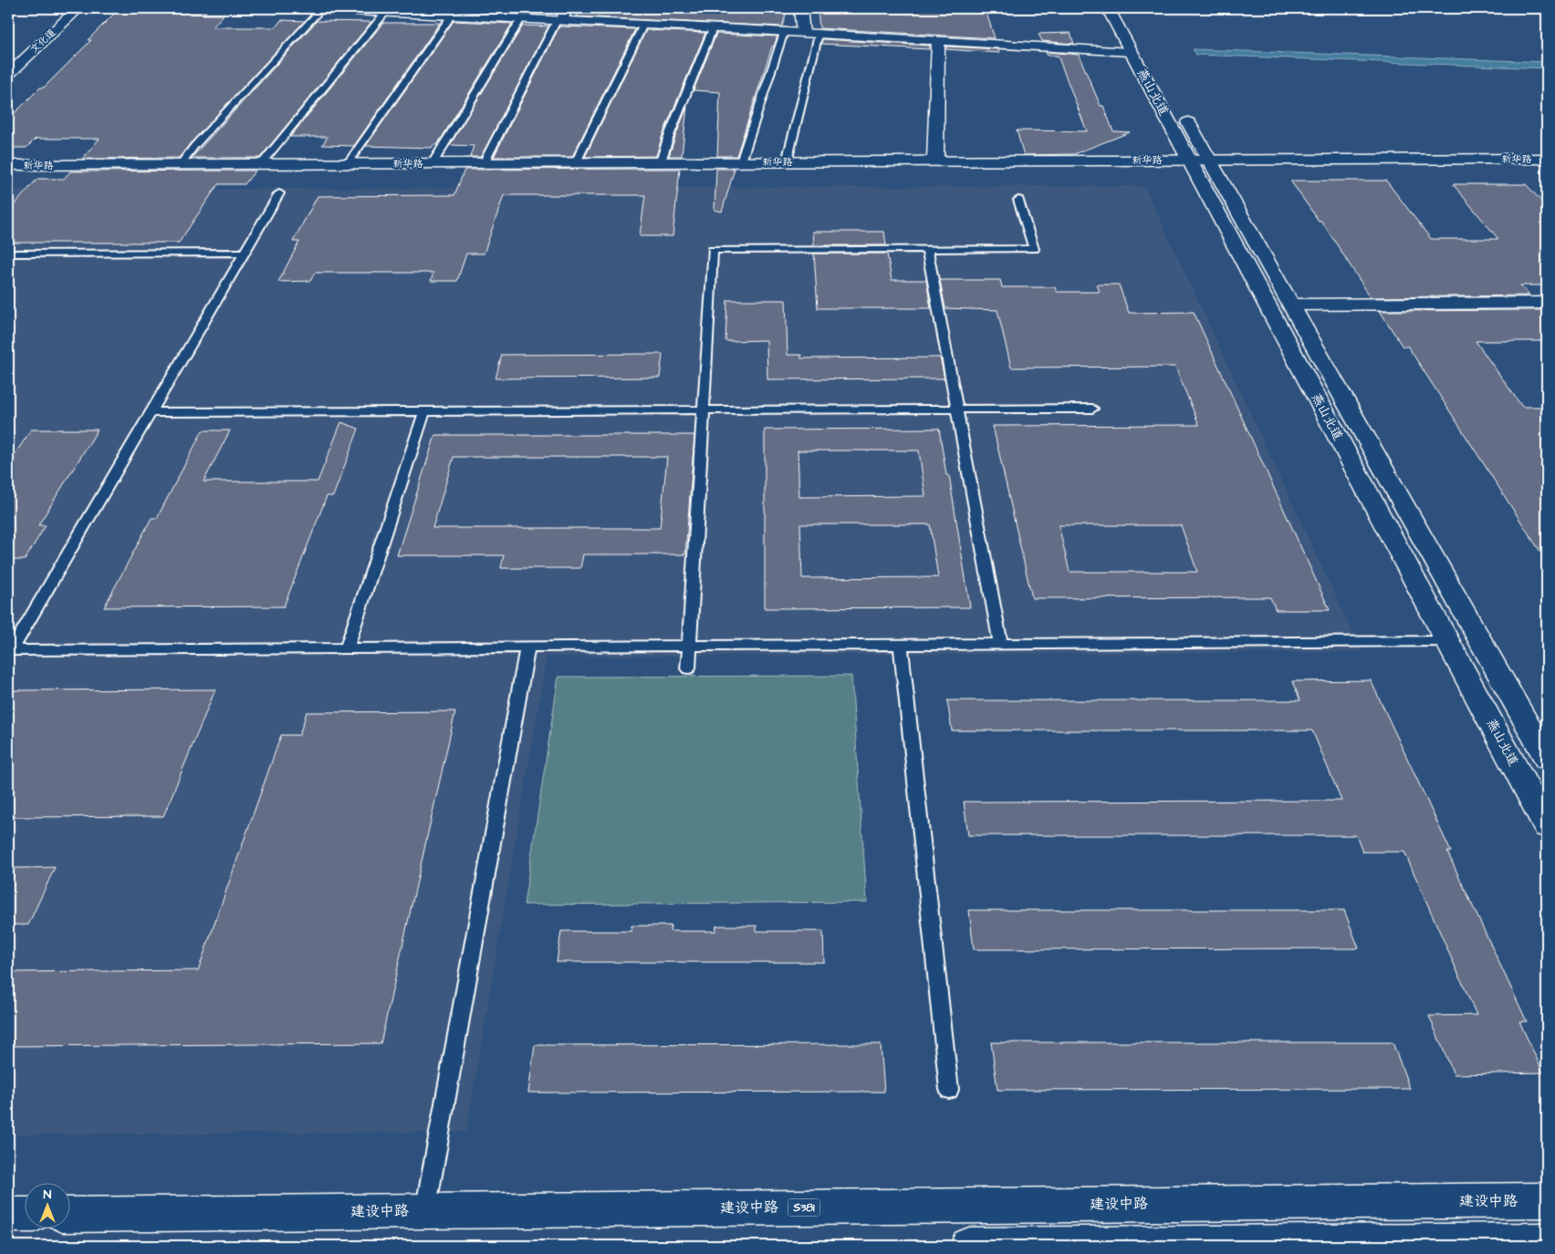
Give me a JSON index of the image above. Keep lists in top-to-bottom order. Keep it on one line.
{"streets":{"main road":["文化道","燕山北道","新华路","建设中路","S381"]},"crossings":[["燕山北道","新华路"]],"north":"top"}
